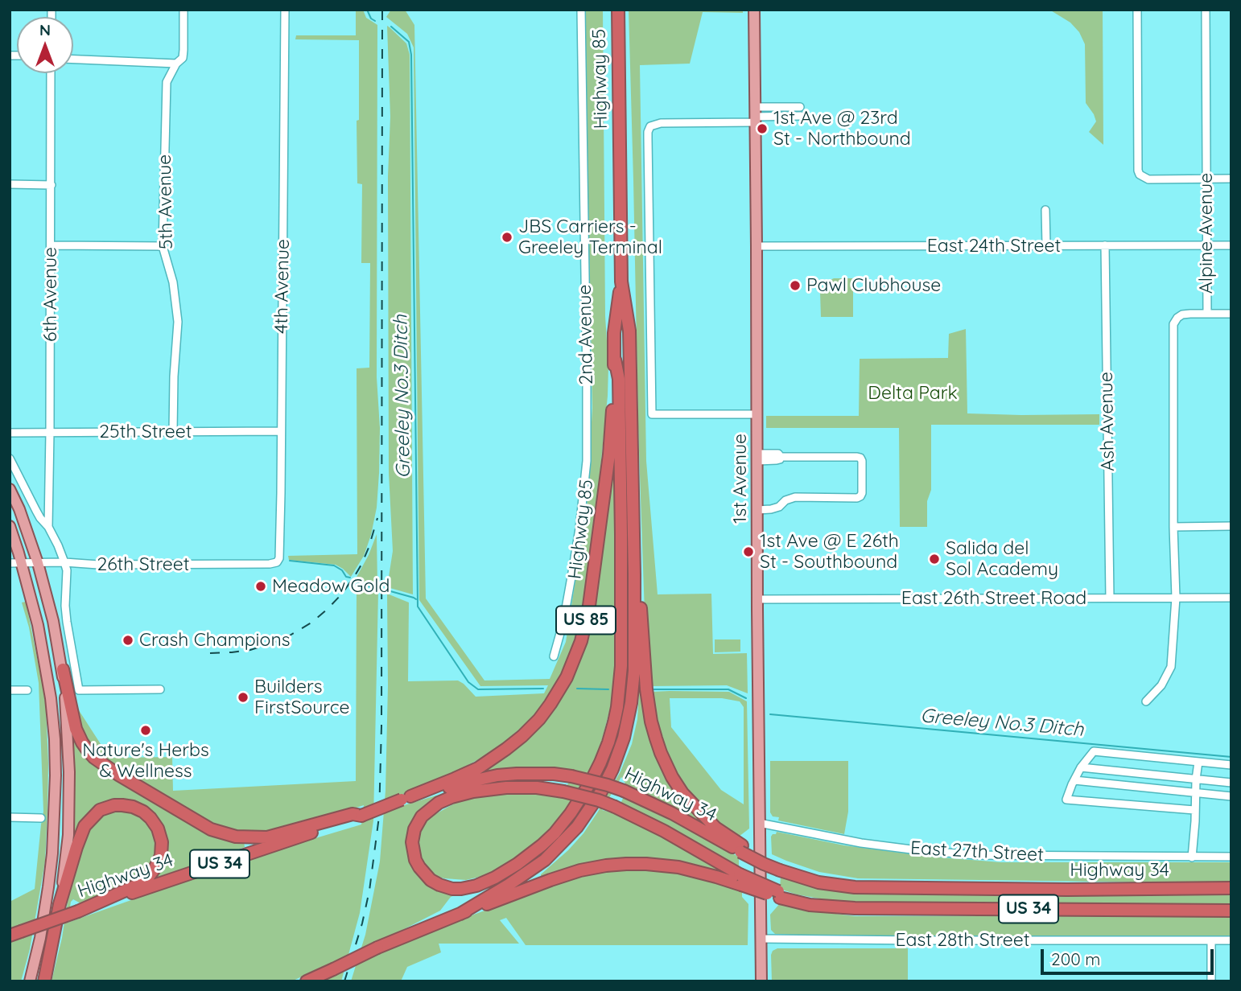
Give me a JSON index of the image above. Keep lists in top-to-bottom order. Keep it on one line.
{"streets":{"highway":["Highway 85","US 85","Highway 34","US 34"],"main road":["1st Avenue"],"street":["5th Avenue","Alpine Avenue","East 24th Street","4th Avenue","6th Avenue","2nd Avenue","Ash Avenue","25th Street","26th Street","East 26th Street Road","East 27th Street","East 28th Street"]},"crossings":[["Highway 85","US 85"],["Highway 85","Highway 34"],["5th Avenue","25th Street"],["Alpine Avenue","East 24th Street"],["Alpine Avenue","East 26th Street Road"],["East 24th Street","Ash Avenue"],["East 24th Street","1st Avenue"],["4th Avenue","25th Street"],["4th Avenue","26th Street"],["6th Avenue","25th Street"],["Ash Avenue","East 26th Street Road"],["1st Avenue","East 26th Street Road"],["1st Avenue","East 27th Street"],["1st Avenue","East 28th Street"],["US 85","US 34"]],"water":["Greeley No.3 Ditch"],"parks":["Delta Park"],"places":["1st Ave @ 23rd St - Northbound","JBS Carriers - Greeley Terminal","Pawl Clubhouse","1st Ave @ E 26th St - Southbound","Salida del Sol Academy","Meadow Gold","Crash Champions","Builders FirstSource","Nature's Herbs & Wellness"],"scale_bar":"200 m","north":"top"}
